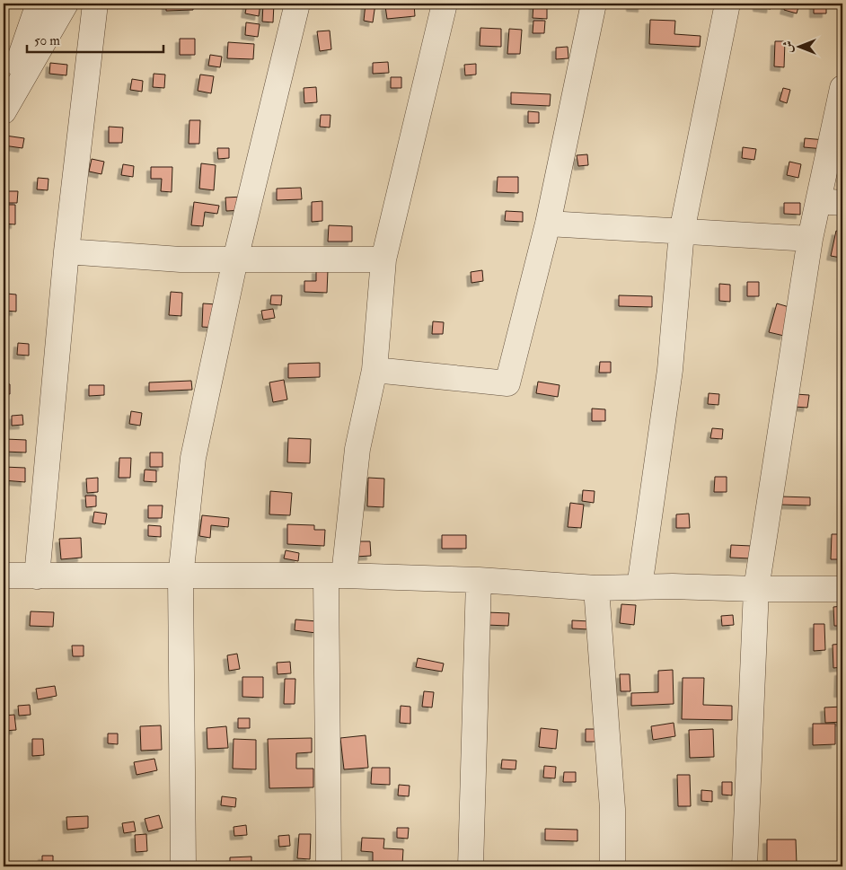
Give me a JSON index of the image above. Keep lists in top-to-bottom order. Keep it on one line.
{"scale_bar":"50 m","north":"left"}
